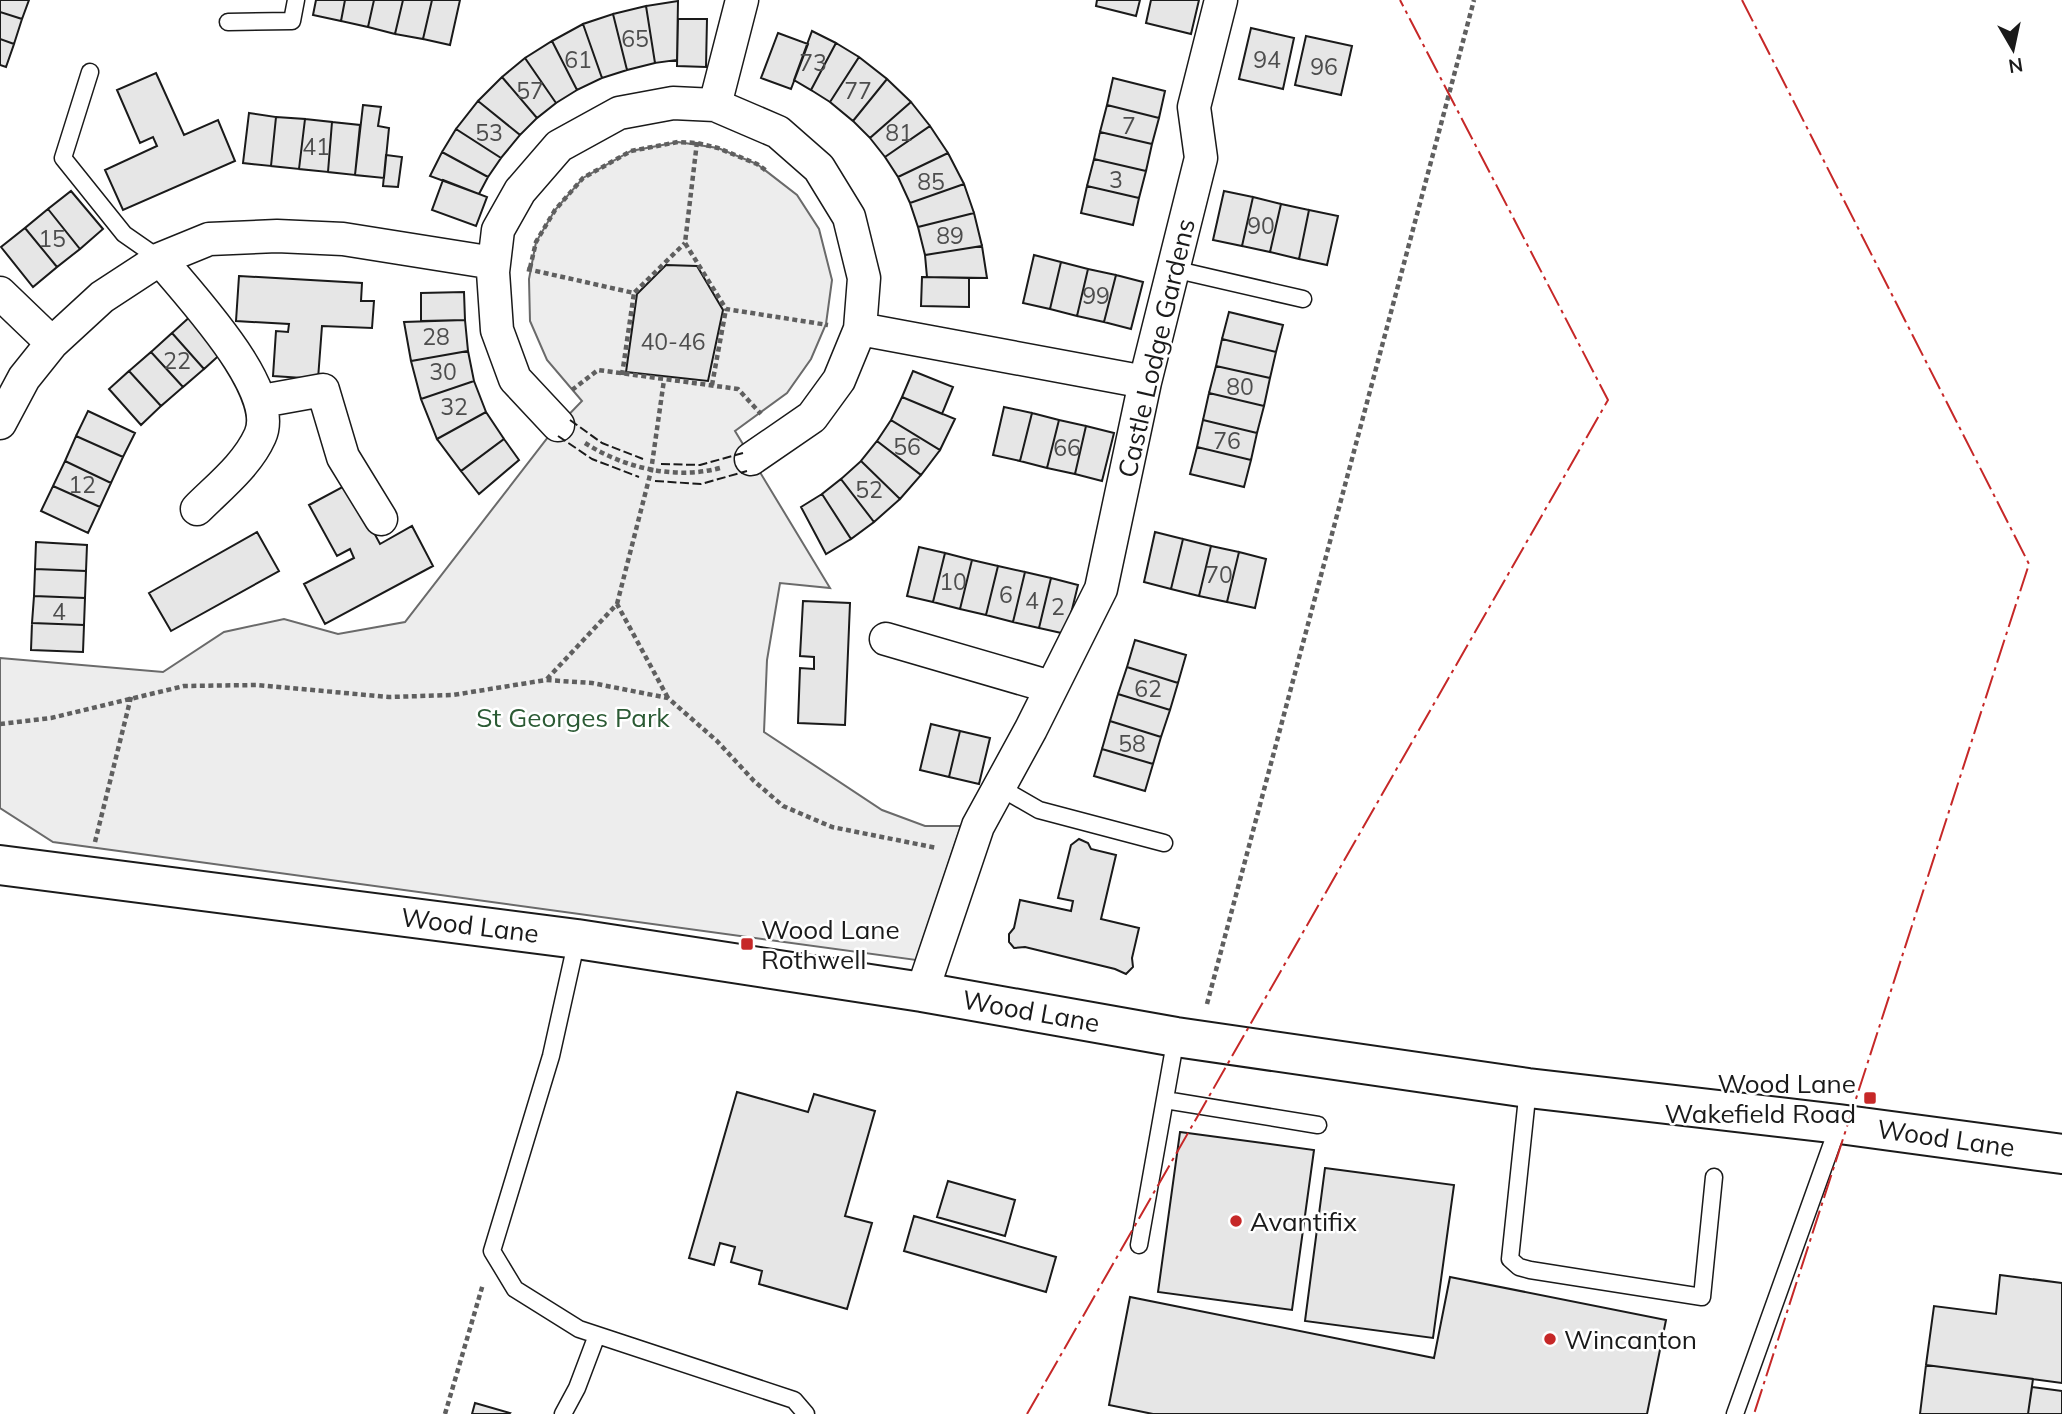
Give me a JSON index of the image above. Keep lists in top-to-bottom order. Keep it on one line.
{"streets":{"street":["Castle Lodge Gardens","Wood Lane"]},"crossings":[["Castle Lodge Gardens","Wood Lane"]],"parks":["St Georges Park"],"places":{"transit":["Wood Lane Rothwell","Wood Lane Wakefield Road"],"other":["Avantifix","Wincanton"]},"house_numbers":["65","61","94","73","96","57","77","7","53","81","41","3","85","90","89","15","99","28","40-46","22","30","80","32","76","56","66","12","52","70","10","6","4","2","4","62","58"],"north":"bottom"}
